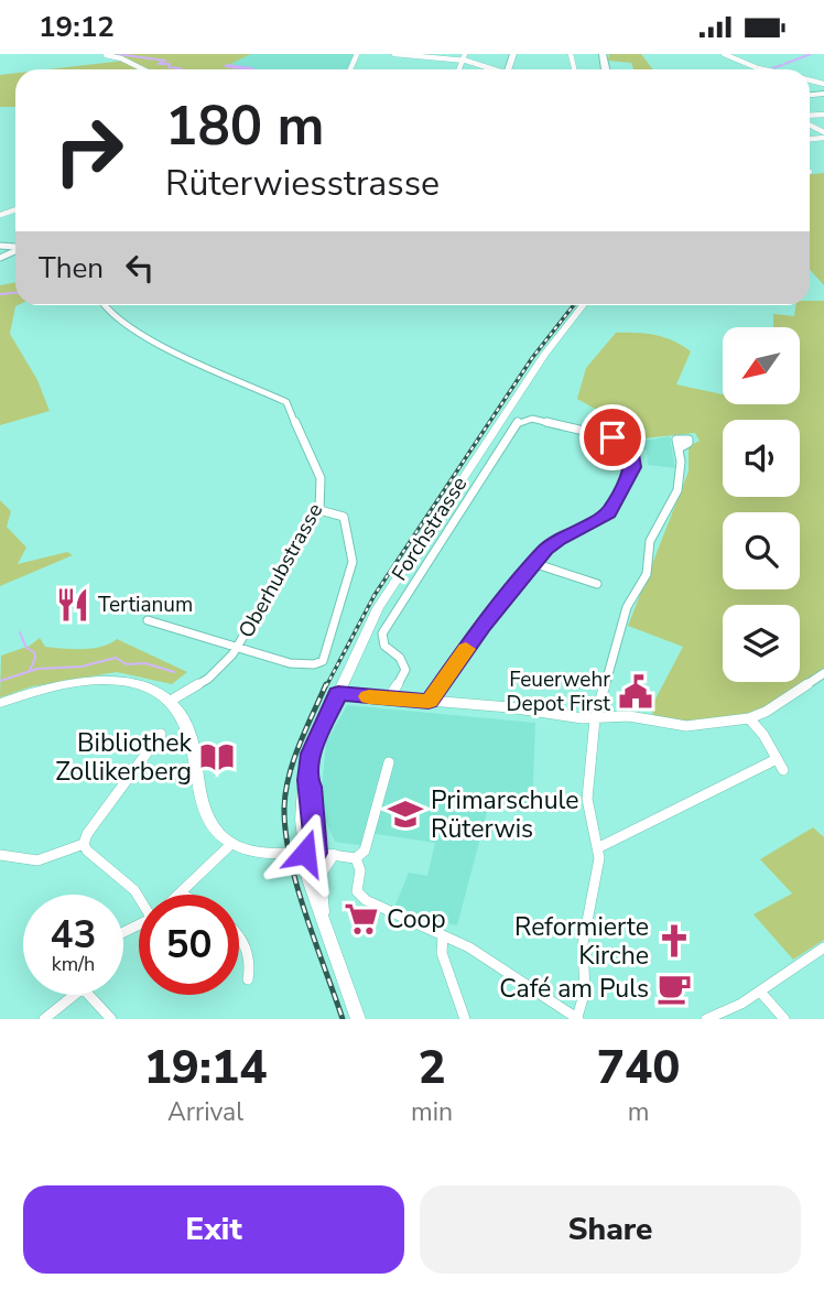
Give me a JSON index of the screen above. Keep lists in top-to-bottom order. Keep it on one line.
{"streets":{"main road":["Forchstrasse"],"street":["Oberhubstrasse"]},"places":{"restaurant":["Tertianum"],"public building":["Feuerwehr Depot First"],"library":["Bibliothek Zollikerberg"],"school or university":["Primarschule Rüterwis"],"supermarket":["Coop"],"church":["Reformierte Kirche"],"cafe":["Café am Puls"]},"north":"bottom left","page":{"status":"19:12","turn":["180 m","Rüterwiesstrasse"],"then":"Then","speed":"43 km/h","limit":"50","eta":["19:14","Arrival","2","min","740","m"],"buttons":["Exit","Share"]}}
